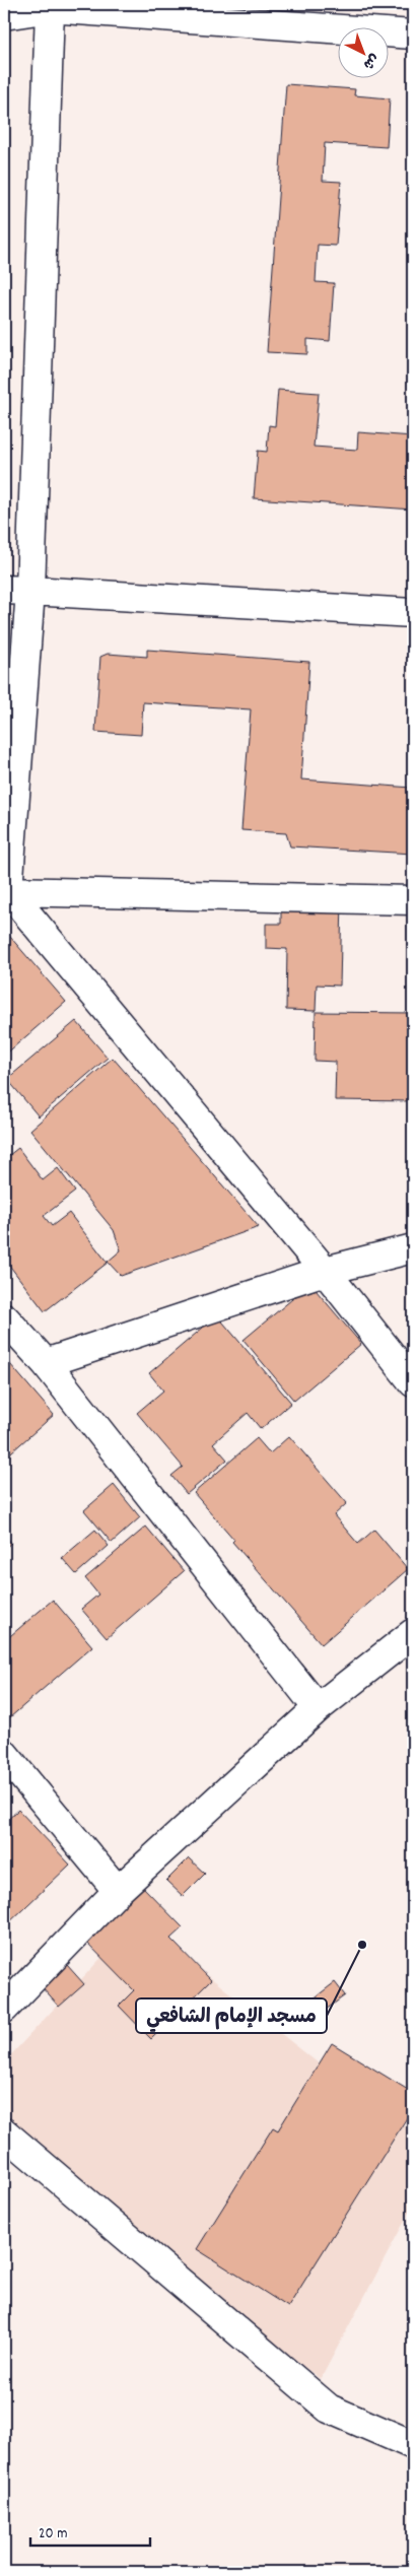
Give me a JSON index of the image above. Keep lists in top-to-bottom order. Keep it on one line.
{"places":["مسجد الإمام الشافعي"],"scale_bar":"20 m","north":"bottom right"}
